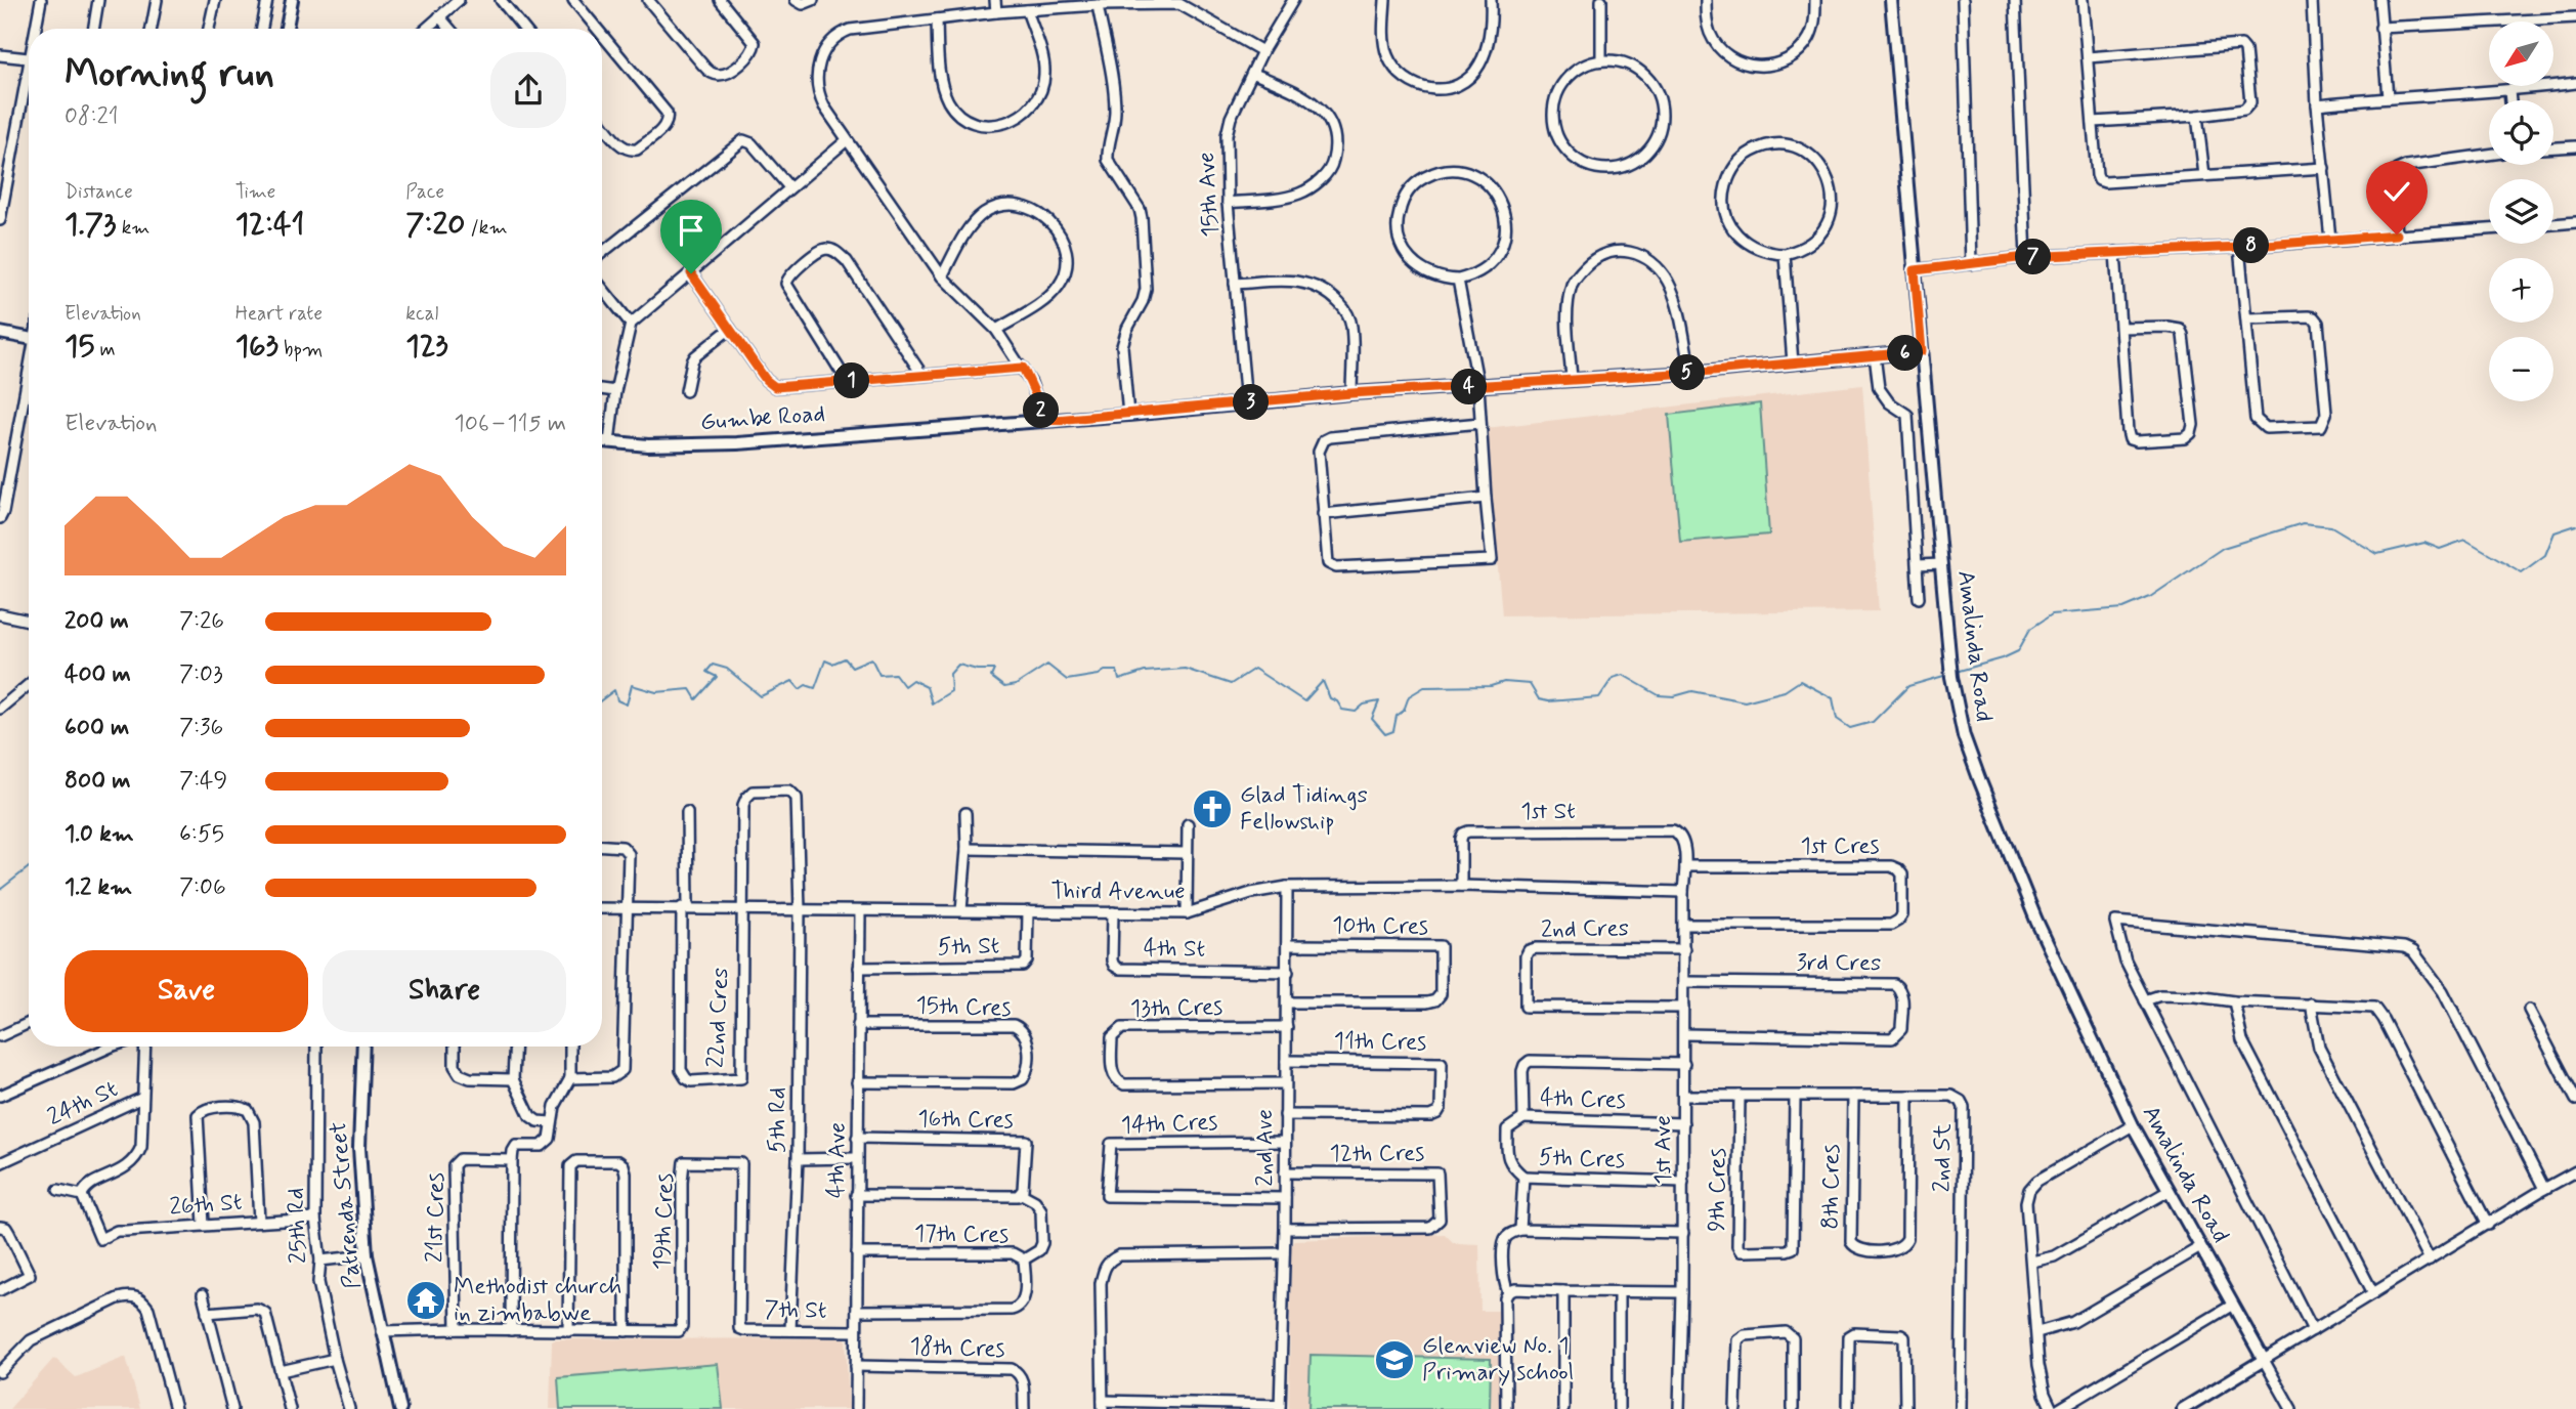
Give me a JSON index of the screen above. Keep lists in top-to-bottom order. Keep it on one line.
{"streets":{"street":["15th Ave","Gumbe Road","Amalinda Road","1st St","1st Cres","Third Avenue","10th Cres","2nd Cres","5th St","4th St","3rd Cres","15th Cres","13th Cres","22nd Cres","11th Cres","4th Cres","24th St","5th Rd","16th Cres","14th Cres","2nd Ave","1st Ave","12th Cres","2nd St","5th Cres","4th Ave","8th Cres","9th Cres","26th St","Patrenda Street","21st Cres","19th Cres","25th Rd","17th Cres","7th St","18th Cres"]},"crossings":[["15th Ave","Gumbe Road"],["Gumbe Road","Amalinda Road"],["1st St","Third Avenue"],["1st St","1st Ave"],["1st Cres","1st Ave"],["Third Avenue","5th St"],["Third Avenue","4th St"],["Third Avenue","22nd Cres"],["Third Avenue","5th Rd"],["Third Avenue","2nd Ave"],["Third Avenue","1st Ave"],["Third Avenue","4th Ave"],["10th Cres","2nd Ave"],["2nd Cres","1st Ave"],["5th St","4th Ave"],["4th St","2nd Ave"],["3rd Cres","1st Ave"],["15th Cres","4th Ave"],["13th Cres","2nd Ave"],["22nd Cres","5th Rd"],["11th Cres","2nd Ave"],["4th Cres","1st Ave"],["5th Rd","7th St"],["16th Cres","4th Ave"],["14th Cres","2nd Ave"],["2nd Ave","12th Cres"],["1st Ave","2nd St"],["1st Ave","5th Cres"],["2nd St","8th Cres"],["2nd St","9th Cres"],["4th Ave","17th Cres"],["4th Ave","7th St"],["4th Ave","18th Cres"],["26th St","25th Rd"],["19th Cres","7th St"]],"places":{"church":["Glad Tidings Fellowship"],"temple":["Methodist church in zimbabwe"],"school or university":["Glenview No. 1 Primary school"]},"north":"bottom left","page":{"map_buttons":["+","−"],"heading":["Morning run","08:21"],"stats":[["Distance","1.73 km"],["Time","12:41"],["Pace","7:20 /km"],["Elevation","15 m"],["Heart rate","163 bpm"],["kcal","123"]],"pins":["8","7","6","5","1","4","3","2"],"chart":["Elevation","106–115 m"],"list":[{"name":"200 m","note":"7:26"},{"name":"400 m","note":"7:03"},{"name":"600 m","note":"7:36"},{"name":"800 m","note":"7:49"},{"name":"1.0 km","note":"6:55"},{"name":"1.2 km","note":"7:06"}],"buttons":["Save","Share"]}}
